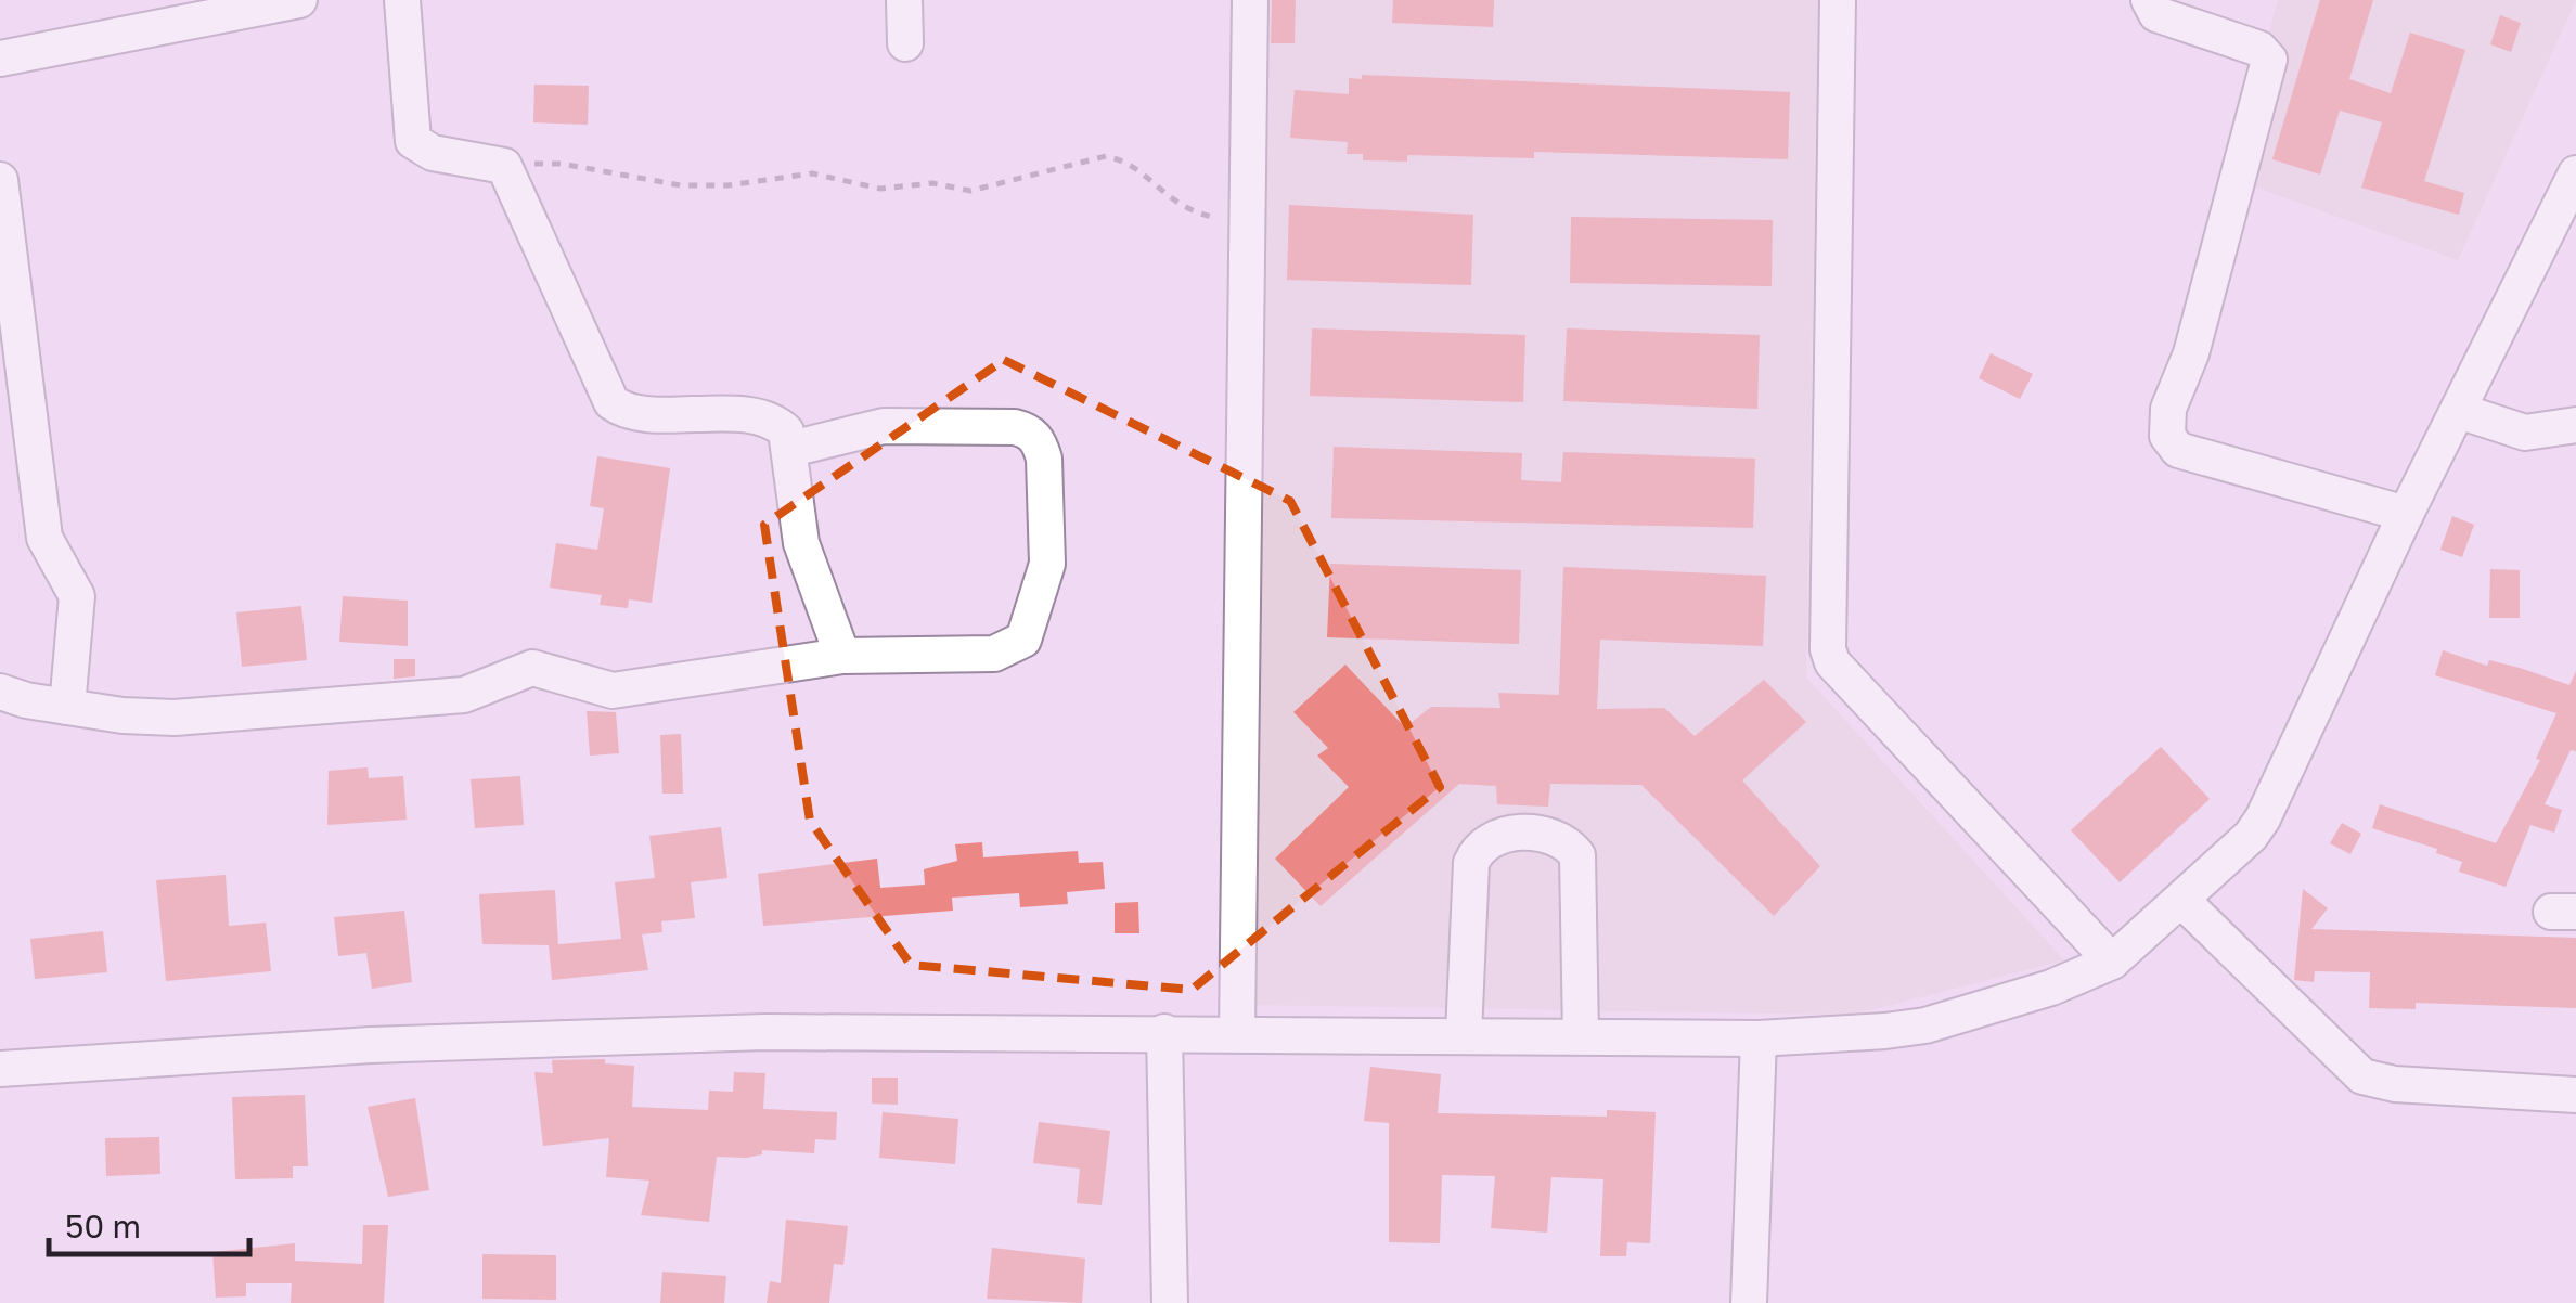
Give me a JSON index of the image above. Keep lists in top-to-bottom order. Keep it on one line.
{"scale_bar":"50 m"}
